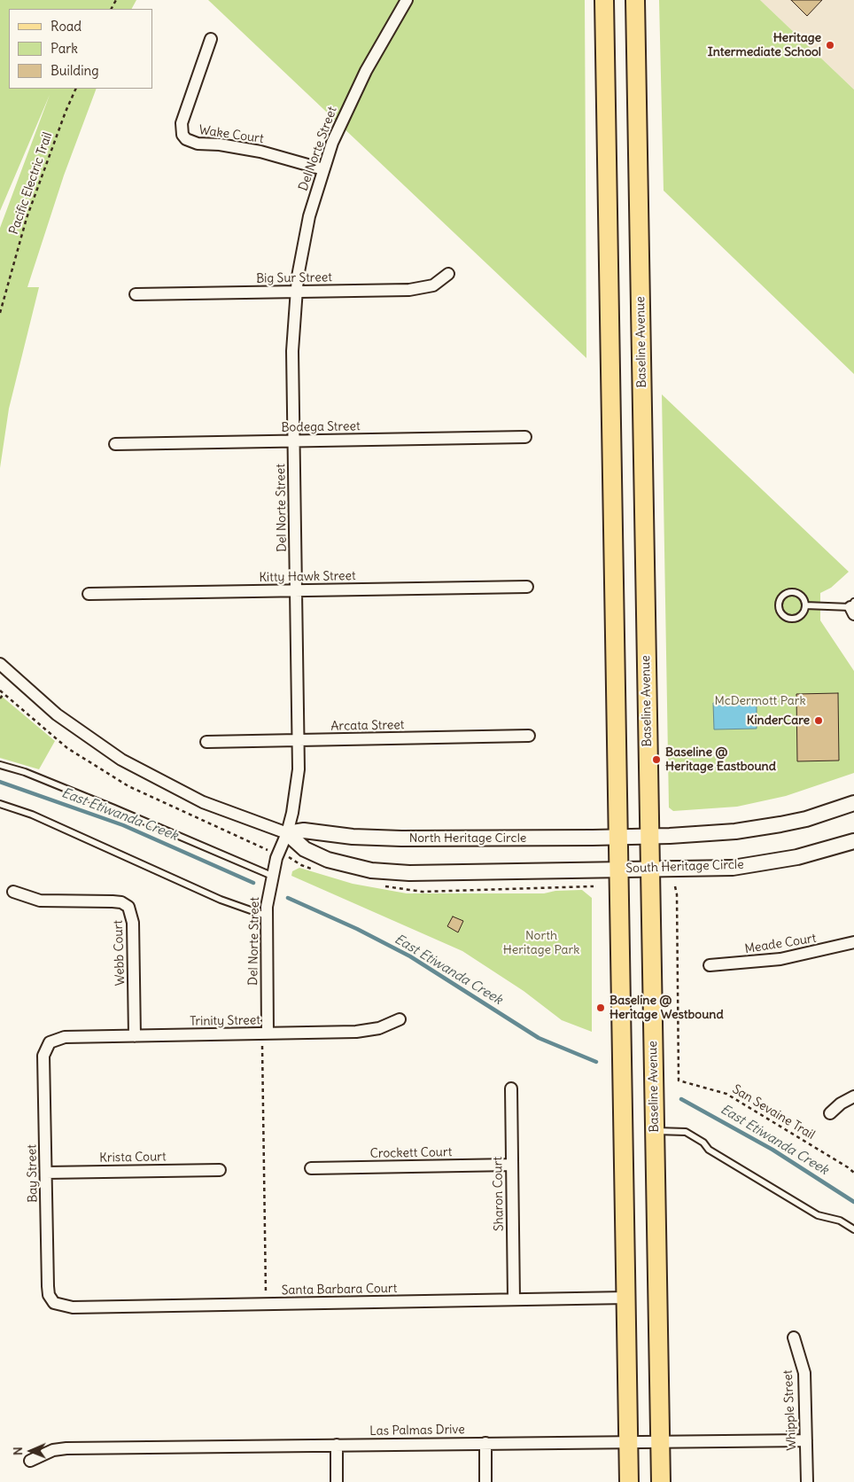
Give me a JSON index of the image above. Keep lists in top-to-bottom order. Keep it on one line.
{"streets":{"main road":["Baseline Avenue"],"street":["Wake Court","Del Norte Street","Big Sur Street","Bodega Street","Kitty Hawk Street","Arcata Street","North Heritage Circle","South Heritage Circle","Meade Court","Webb Court","Trinity Street","Crockett Court","Krista Court","Bay Street","Sharon Court","Santa Barbara Court","Whipple Street","Las Palmas Drive"],"path":["Pacific Electric Trail","San Sevaine Trail"]},"crossings":[["Wake Court","Del Norte Street"],["Del Norte Street","Big Sur Street"],["Del Norte Street","Bodega Street"],["Del Norte Street","Kitty Hawk Street"],["Del Norte Street","Arcata Street"],["Del Norte Street","North Heritage Circle"],["Del Norte Street","Trinity Street"],["Baseline Avenue","North Heritage Circle"],["Baseline Avenue","South Heritage Circle"],["Baseline Avenue","Las Palmas Drive"],["North Heritage Circle","South Heritage Circle"],["Webb Court","Trinity Street"],["Trinity Street","Bay Street"],["Crockett Court","Sharon Court"],["Krista Court","Bay Street"],["Bay Street","Santa Barbara Court"],["Sharon Court","Santa Barbara Court"],["Whipple Street","Las Palmas Drive"]],"water":["East Etiwanda Creek"],"parks":["McDermott Park","North Heritage Park"],"places":["Heritage Intermediate School","KinderCare","Baseline @ Heritage Eastbound","Baseline @ Heritage Westbound"],"legend":["Road","Park","Building"],"north":"left"}
